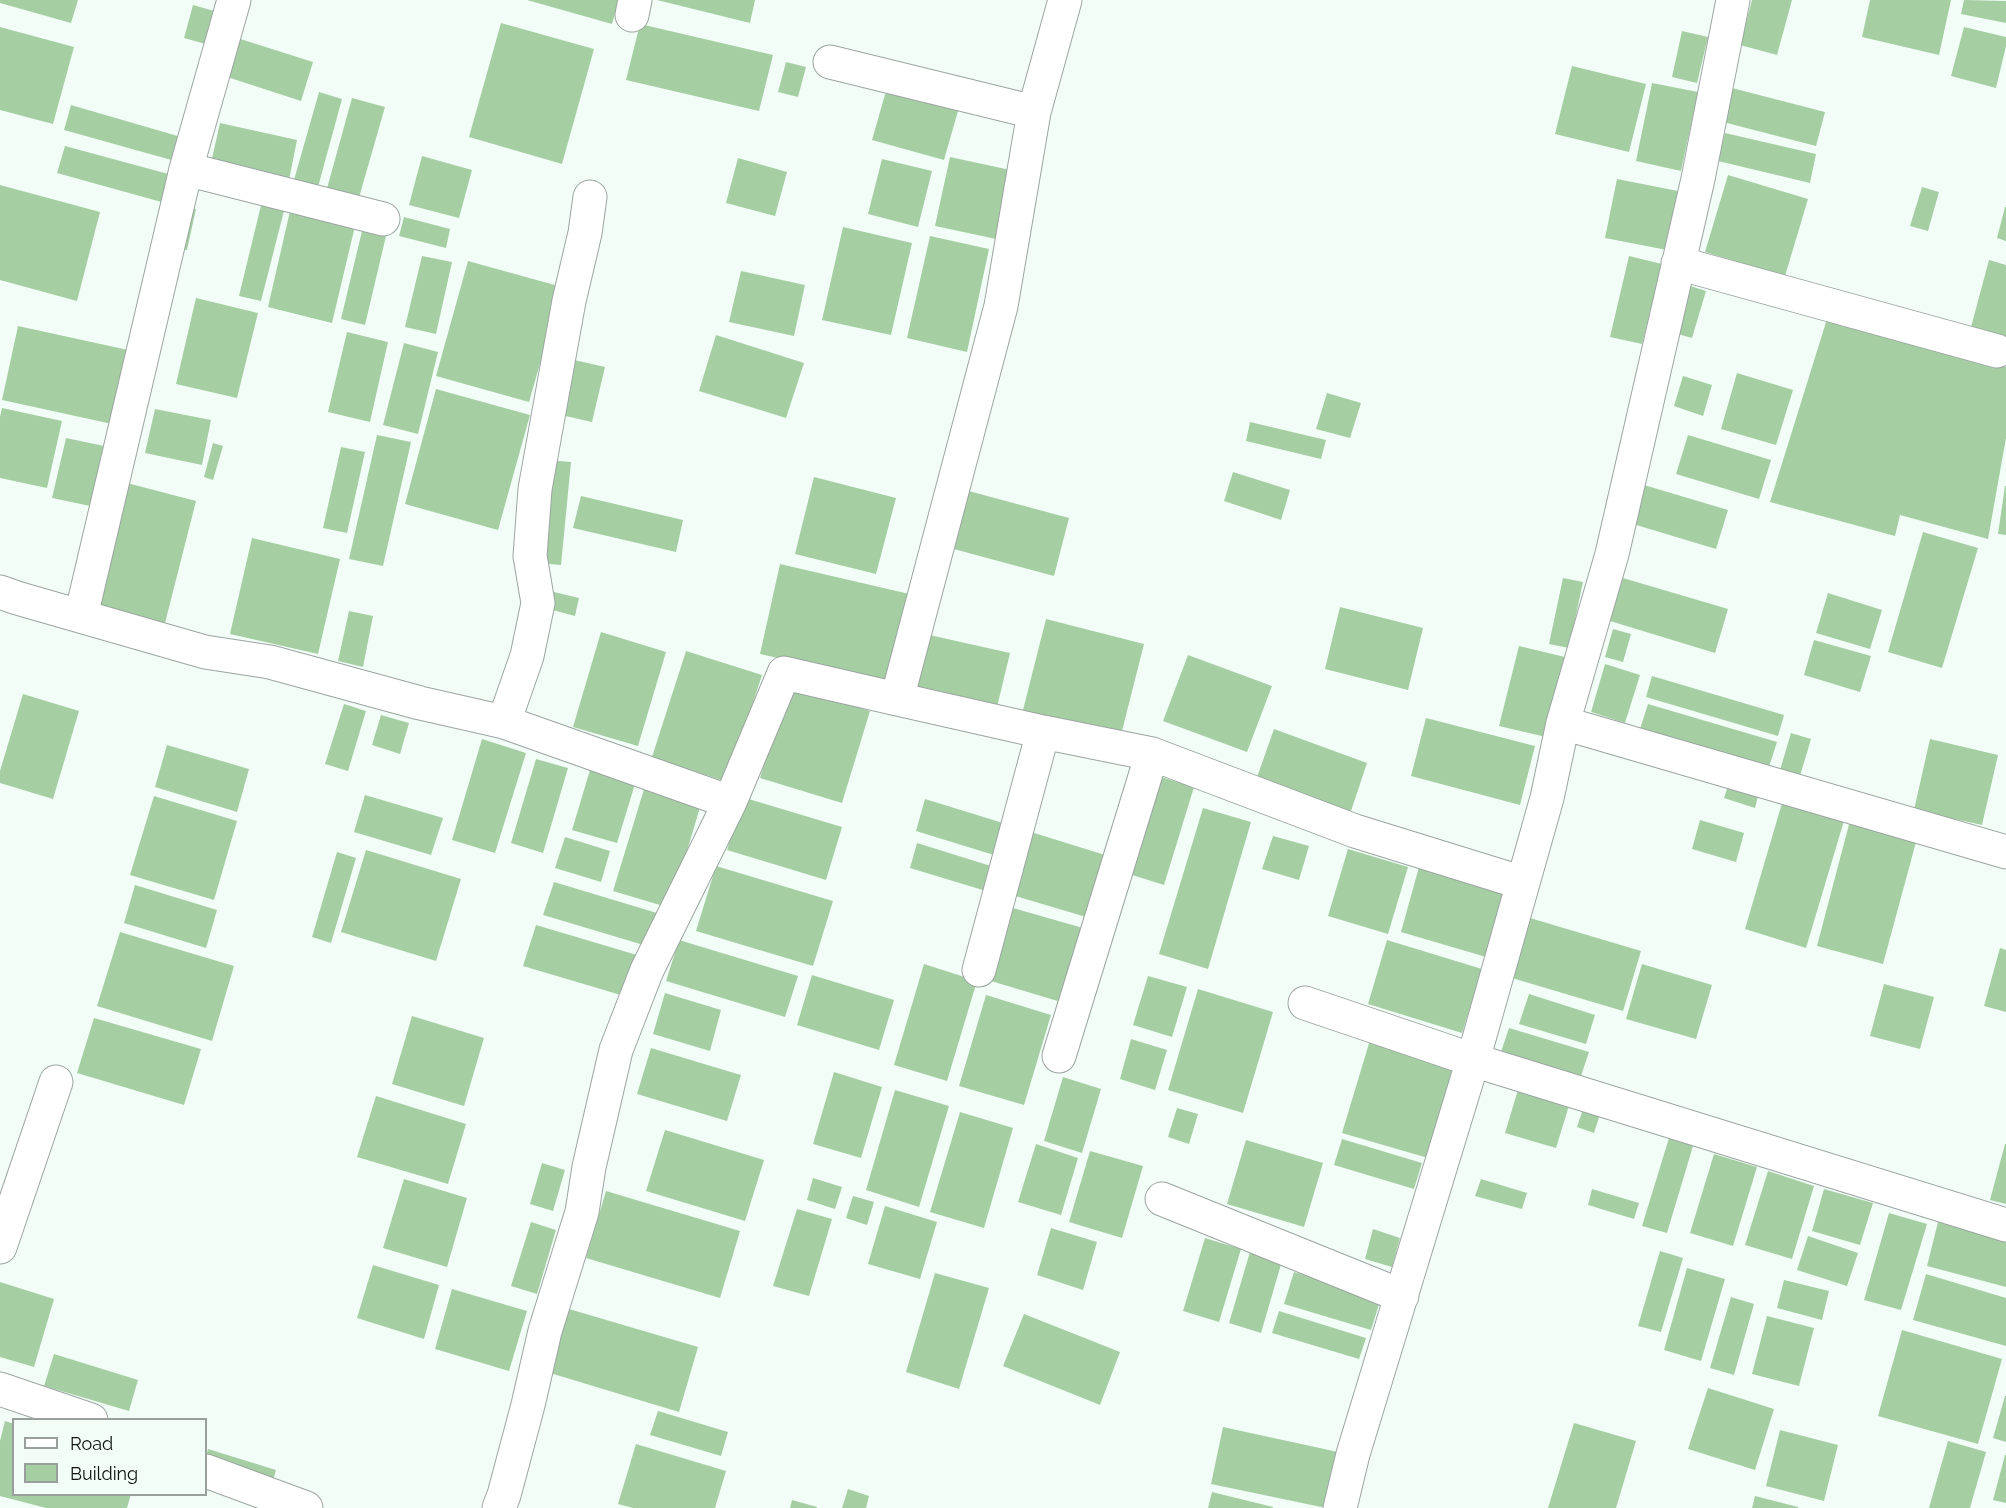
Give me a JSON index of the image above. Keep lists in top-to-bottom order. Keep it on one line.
{"legend":["Road","Building"]}
